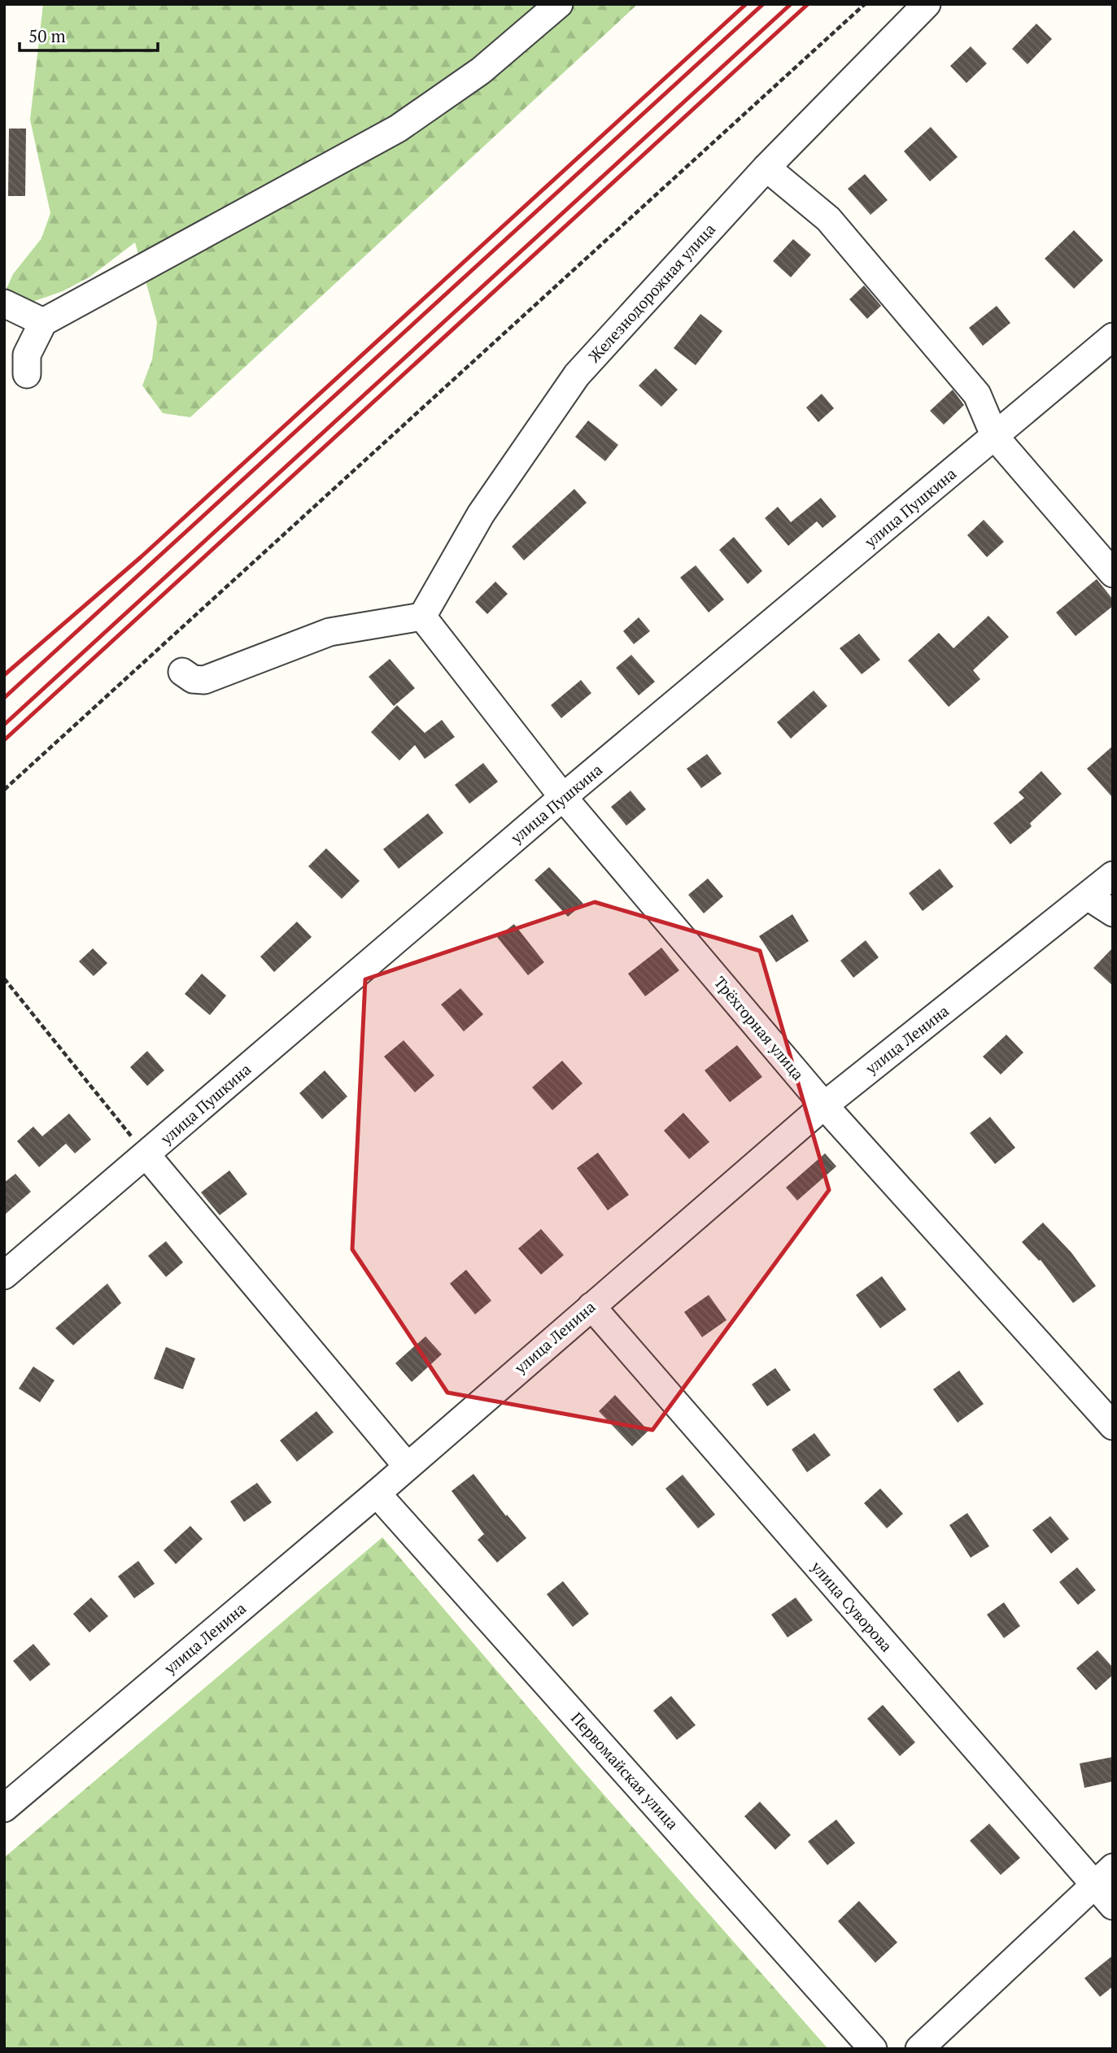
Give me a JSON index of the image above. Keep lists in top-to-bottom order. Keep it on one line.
{"streets":{"street":["Железнодорожная улица","улица Пушкина","Трёхгорная улица","улица Ленина","улица Суворова","Первомайская улица"]},"crossings":[["Железнодорожная улица","Трёхгорная улица"],["улица Пушкина","Трёхгорная улица"],["Трёхгорная улица","улица Ленина"],["улица Ленина","улица Суворова"],["улица Ленина","Первомайская улица"]],"scale_bar":"50 m"}
